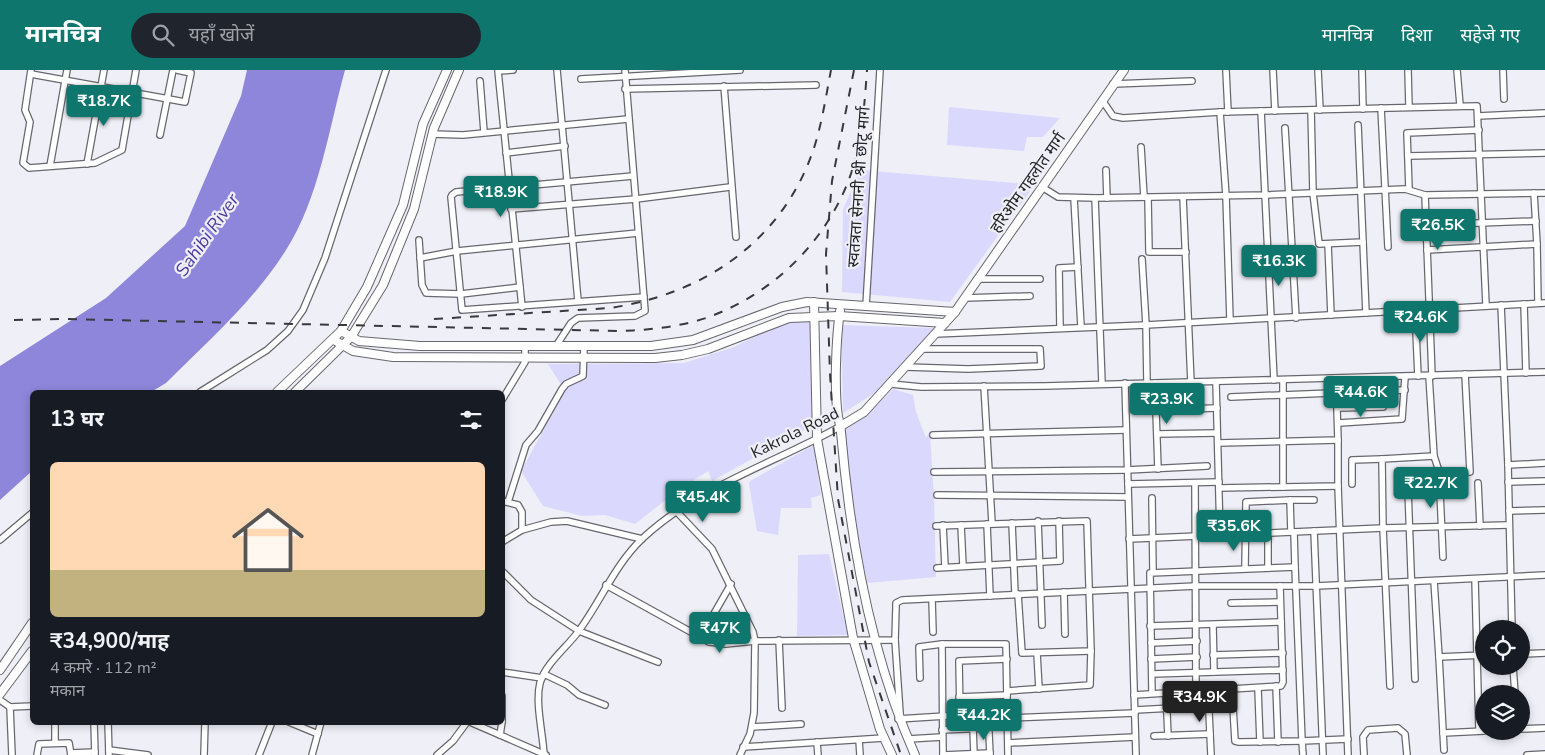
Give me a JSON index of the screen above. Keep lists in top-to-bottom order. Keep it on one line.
{"streets":{"street":["हरिओम गहलोत मार्ग","स्वतंत्रता सेनानी श्री छोटू मार्ग","Kakrola Road"]},"crossings":[["हरिओम गहलोत मार्ग","Kakrola Road"]],"water":["Sahibi River"],"page":{"header":"मानचित्र","search":"यहाँ खोजें","nav":["मानचित्र","दिशा","सहेजे गए"],"price":["₹18.7K","₹18.9K","₹26.5K","₹16.3K","₹24.6K","₹44.6K","₹23.9K","₹22.7K","₹45.4K","₹35.6K","₹47K","₹34.9K","₹44.2K"],"heading":"13 घर","list":[{"name":"₹34,900/माह","note":"4 कमरे · 112 m² · मकान"}]}}
